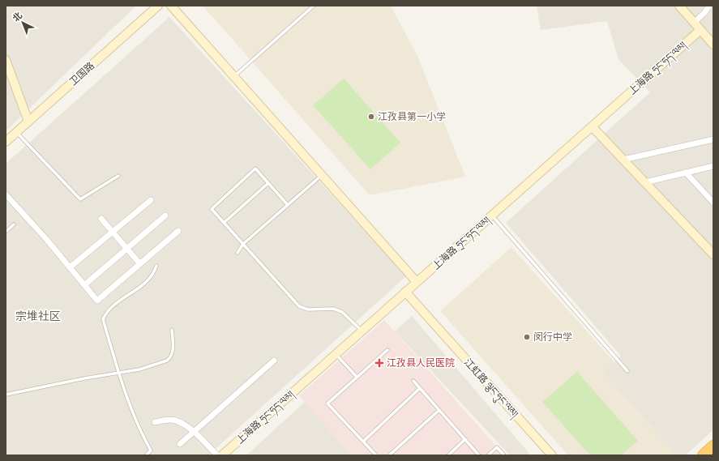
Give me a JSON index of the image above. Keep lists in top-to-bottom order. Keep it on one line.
{"streets":{"main road":["上海路 ཧྲང་ཧད་ལམ།","卫国路","江虹路 ལྕང་ཧུང་ལམ།"]},"crossings":[["上海路 ཧྲང་ཧད་ལམ།","江虹路 ལྕང་ཧུང་ལམ།"]],"districts":["宗堆社区"],"places":{"other":["江孜县第一小学","闵行中学"],"health":["江孜县人民医院"]},"north":"top left"}
